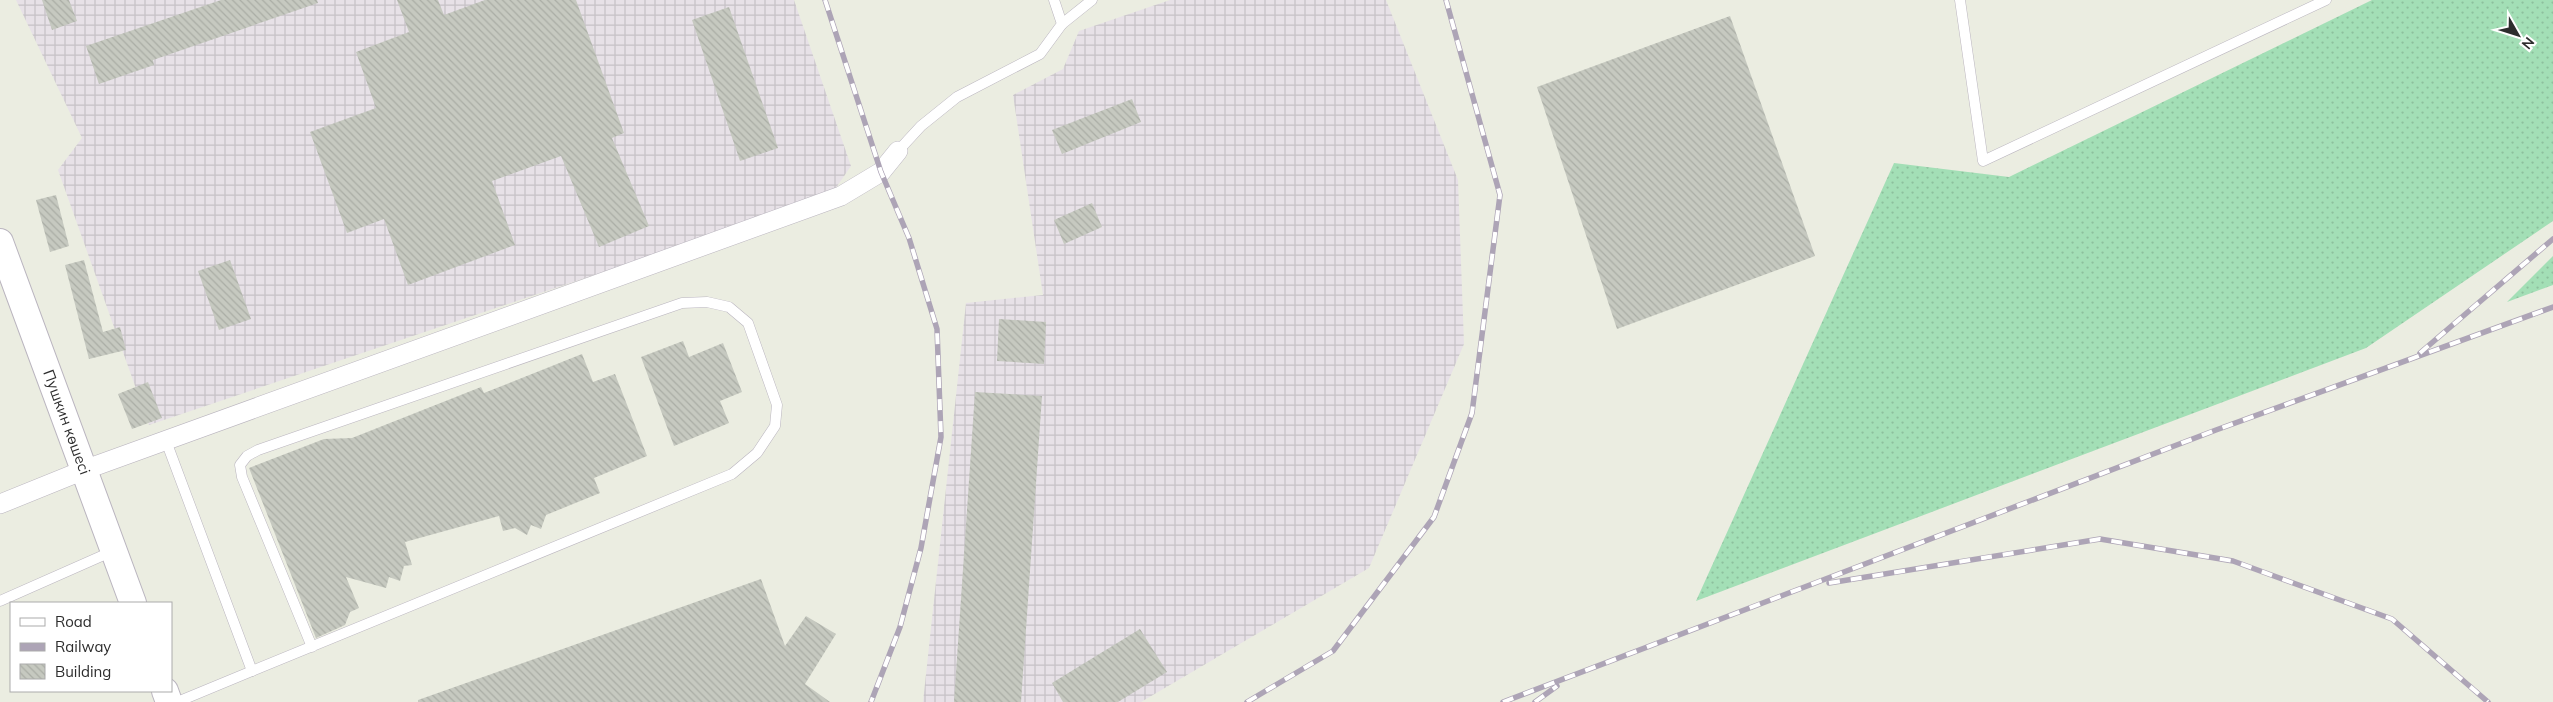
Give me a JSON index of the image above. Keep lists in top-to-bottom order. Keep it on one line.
{"streets":{"main road":["Пушкин көшесі"]},"legend":["Road","Railway","Building"],"north":"bottom right"}
